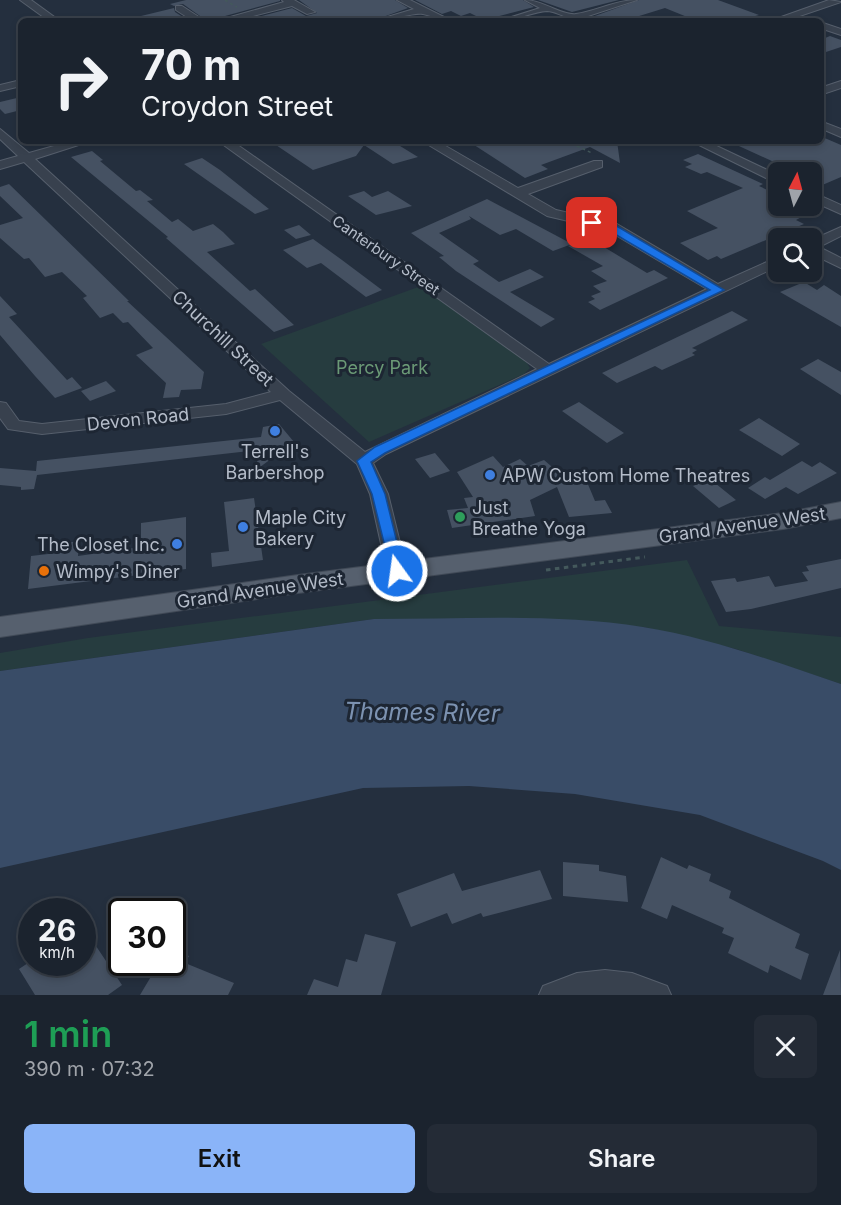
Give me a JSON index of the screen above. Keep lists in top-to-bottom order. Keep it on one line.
{"streets":{"main road":["Grand Avenue West"],"street":["Canterbury Street","Churchill Street","Devon Road"]},"crossings":[["Churchill Street","Devon Road"],["Churchill Street","Grand Avenue West"]],"water":["Thames River"],"parks":["Percy Park"],"places":["Terrell's Barbershop","APW Custom Home Theatres","Just Breathe Yoga","Maple City Bakery","The Closet Inc.","Wimpy's Diner"],"north":"top","page":{"turn":["70 m","Croydon Street"],"speed":"26 km/h","limit":"30","heading":["1 min","390 m · 07:32"],"buttons":["Exit","Share"]}}
